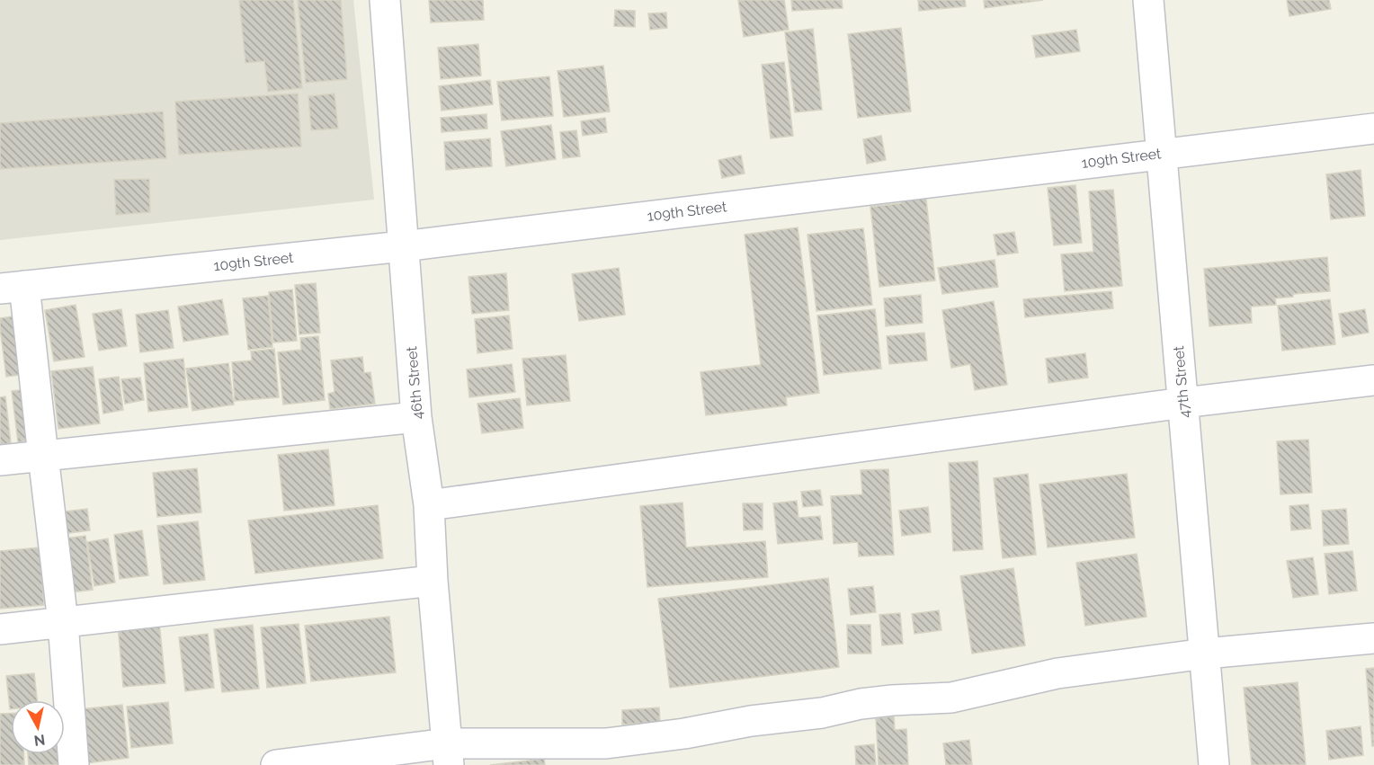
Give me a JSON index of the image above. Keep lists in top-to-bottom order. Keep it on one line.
{"streets":{"street":["109th Street","47th Street","46th Street"]},"crossings":[["109th Street","47th Street"],["109th Street","46th Street"]],"north":"bottom"}
